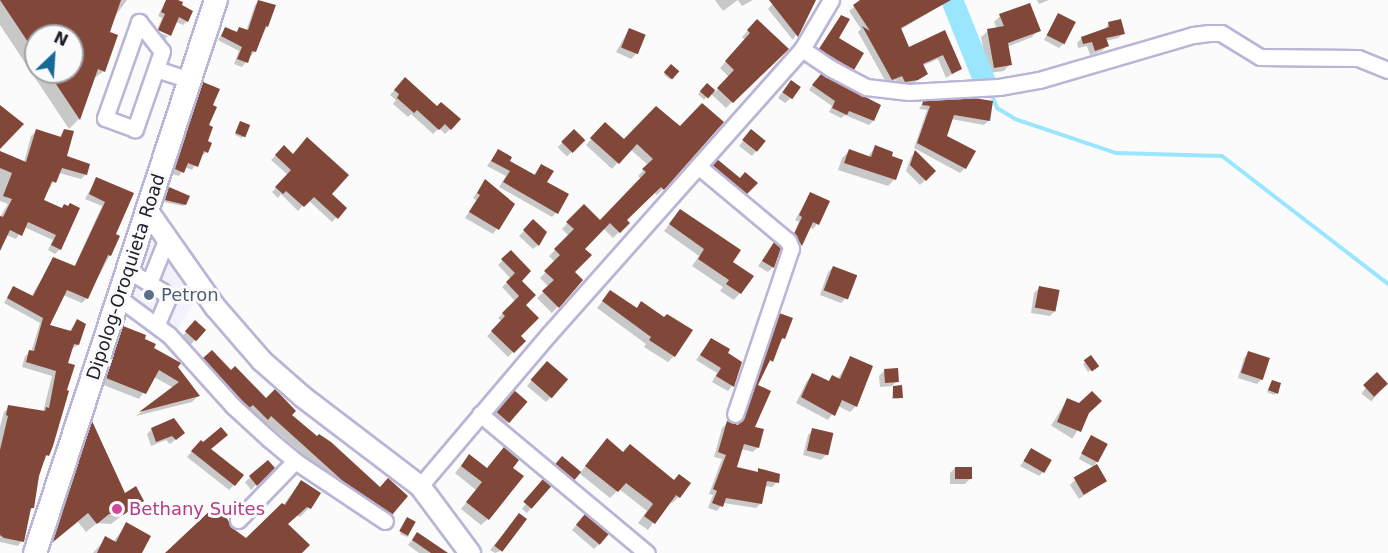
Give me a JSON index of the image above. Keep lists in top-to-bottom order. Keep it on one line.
{"streets":{"highway":["Dipolog-Oroquieta Road"]},"places":["Petron","Bethany Suites"],"north":"top right"}
